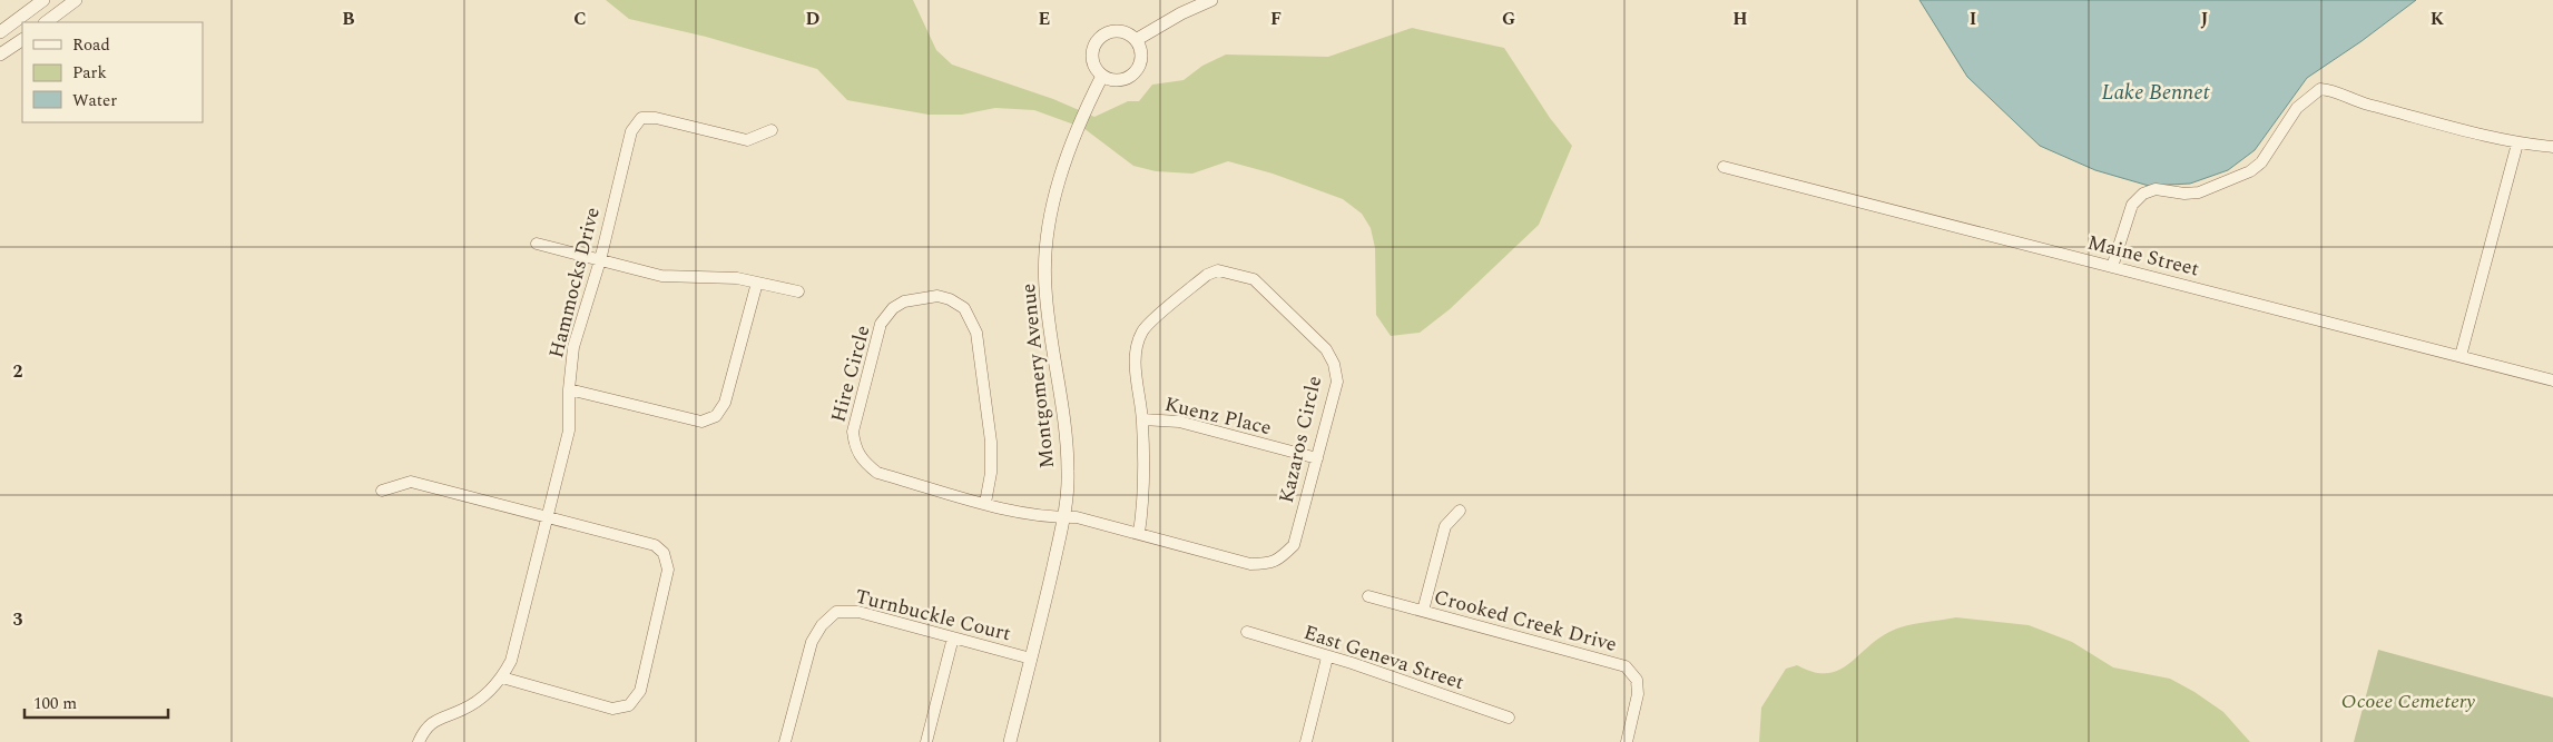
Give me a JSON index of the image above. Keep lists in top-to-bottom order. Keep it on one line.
{"streets":{"street":["Maine Street","Hammocks Drive","Hire Circle","Montgomery Avenue","Kuenz Place","Kazaros Circle","Turnbuckle Court","Crooked Creek Drive","East Geneva Street"]},"crossings":[["Hire Circle","Montgomery Avenue"],["Hire Circle","Kazaros Circle"],["Montgomery Avenue","Kazaros Circle"],["Montgomery Avenue","Turnbuckle Court"],["Kuenz Place","Kazaros Circle"]],"water":["Lake Bennet"],"parks":["Ocoee Cemetery"],"legend":["Road","Park","Water"],"scale_bar":"100 m","grid":{"columns":["B","C","D","E","F","G","H","I","J","K"],"rows":["2","3"]}}
